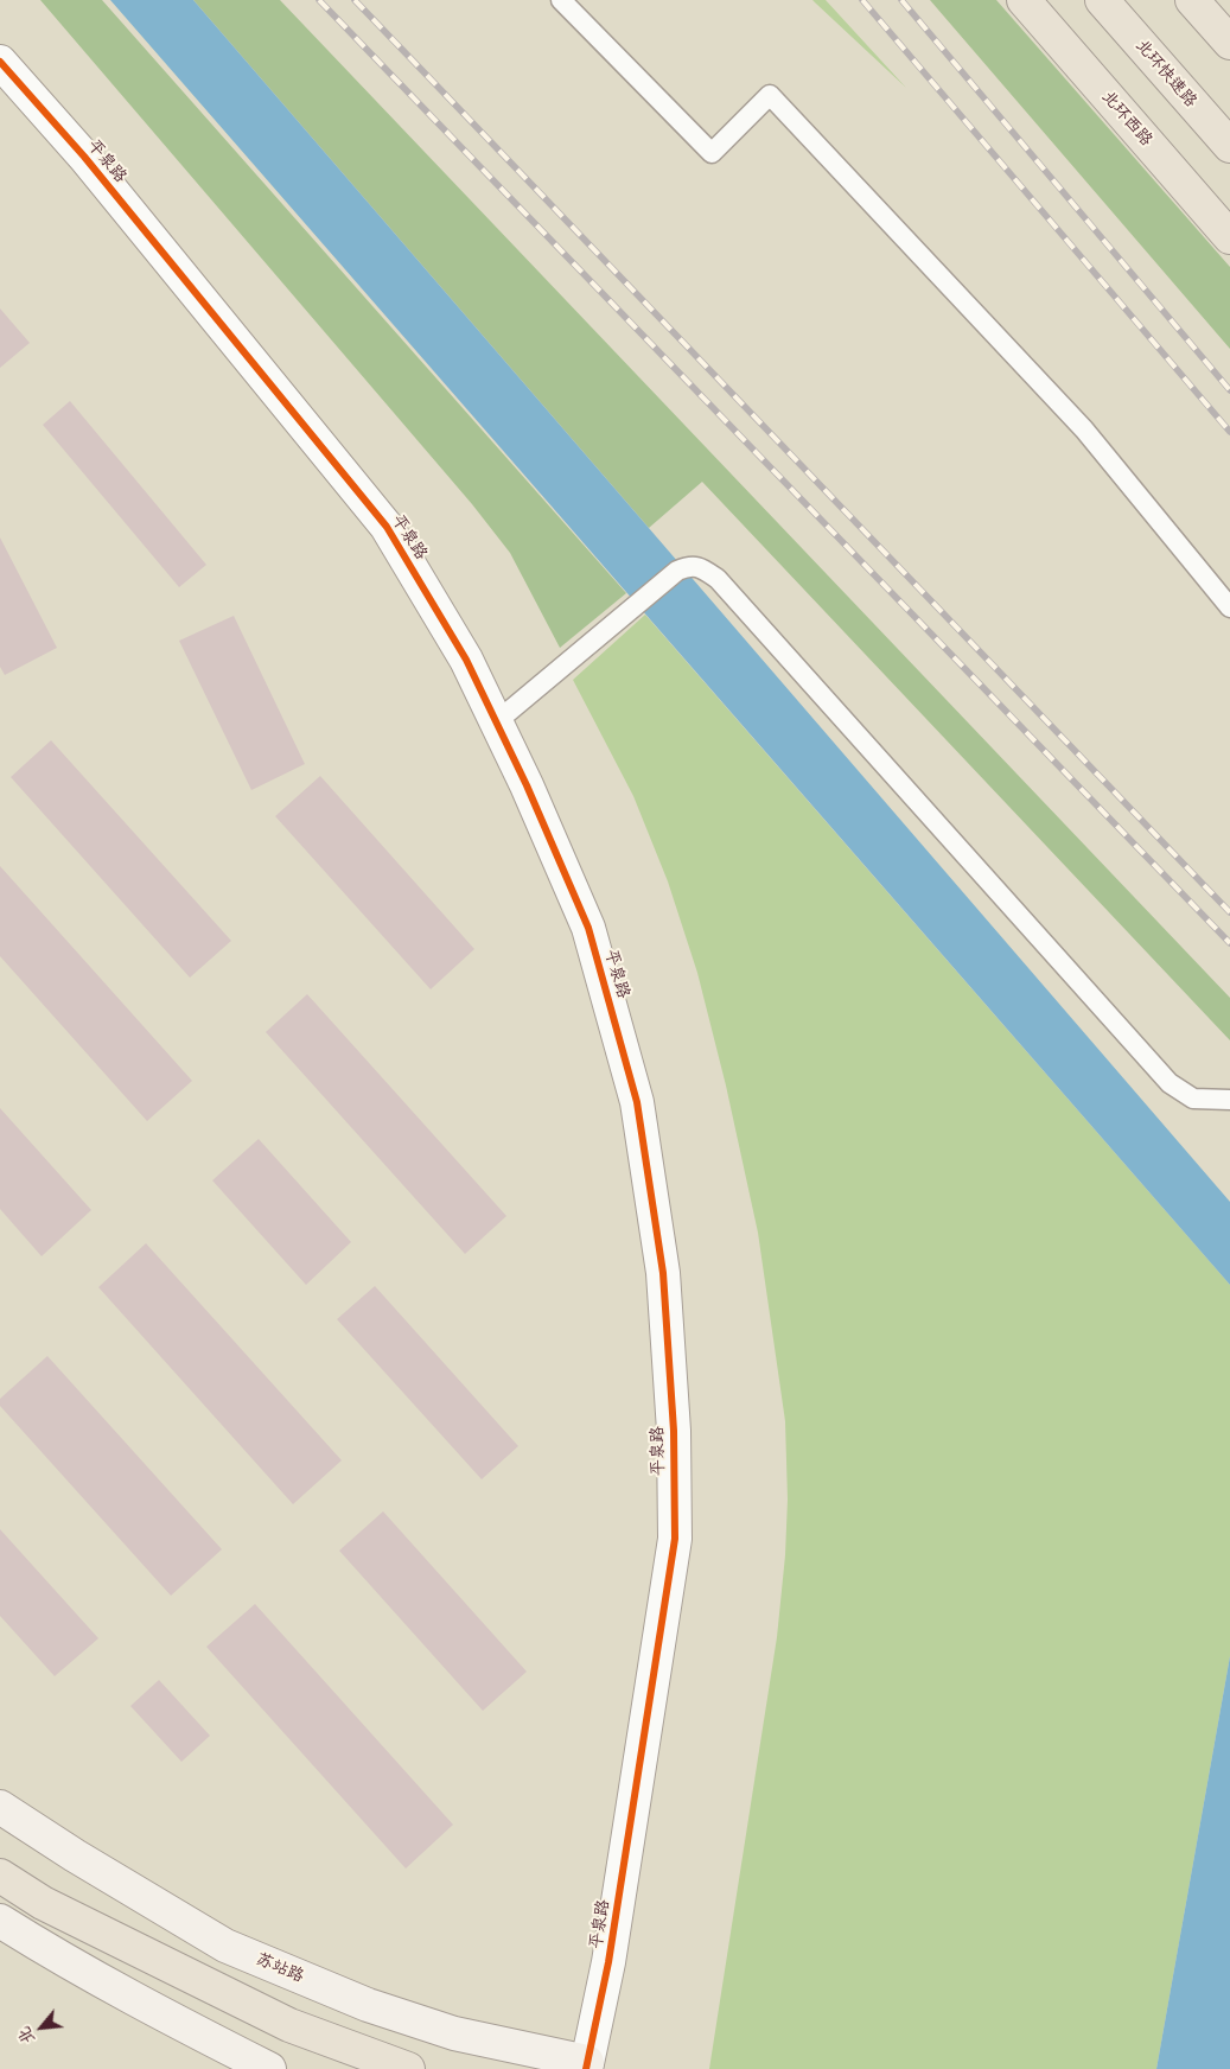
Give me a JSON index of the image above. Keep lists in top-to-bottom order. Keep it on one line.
{"streets":{"main road":["北环快速路","北环西路","苏站路"],"street":["平泉路"]},"crossings":[["平泉路","苏站路"]],"north":"bottom left"}
